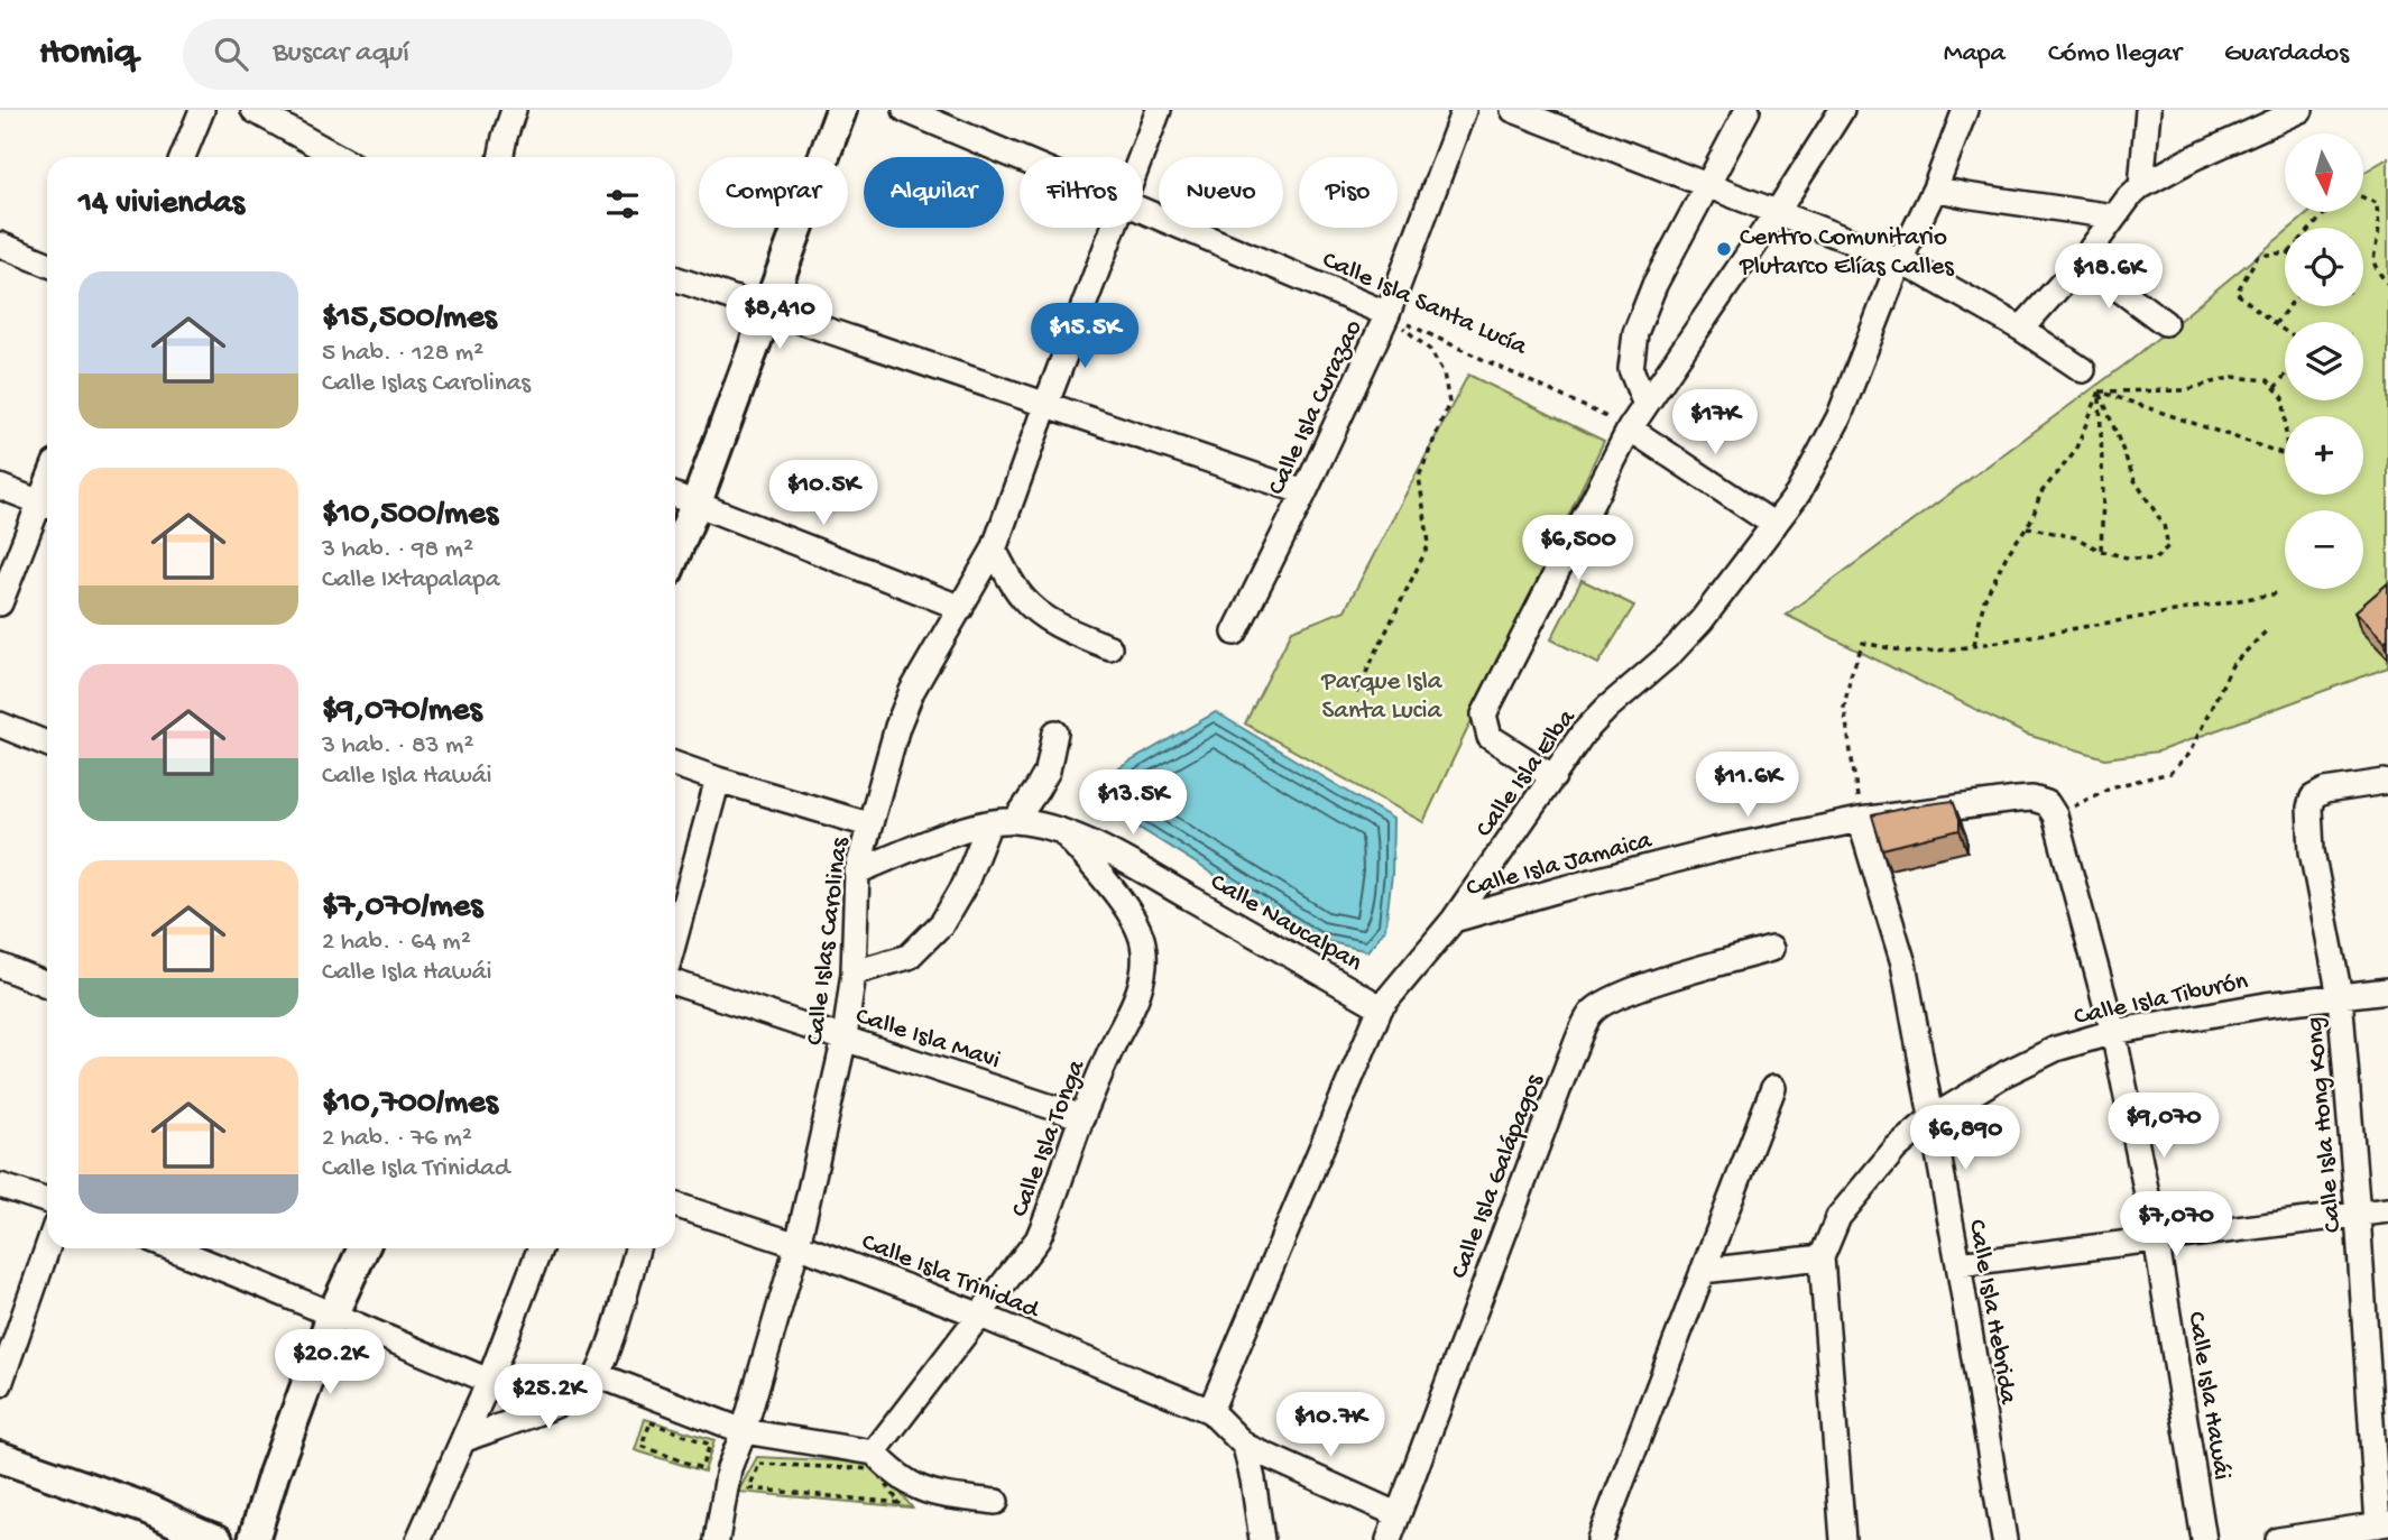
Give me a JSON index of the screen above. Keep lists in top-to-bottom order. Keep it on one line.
{"streets":{"street":["Calle Isla Santa Lucía","Calle Isla Curazao","Calle Isla Elba","Calle Isla Jamaica","Calle Naucalpan","Calle Islas Carolinas","Calle Isla Tiburón","Calle Isla Mavi","Calle Isla Hong Kong","Calle Isla Tonga","Calle Isla Galápagos","Calle Isla Trinidad","Calle Isla Hebrida","Calle Isla Hawái"]},"crossings":[["Calle Isla Santa Lucía","Calle Isla Curazao"],["Calle Isla Elba","Calle Isla Jamaica"],["Calle Isla Elba","Calle Naucalpan"],["Calle Isla Elba","Calle Isla Trinidad"],["Calle Isla Jamaica","Calle Isla Hebrida"],["Calle Isla Jamaica","Calle Isla Hawái"],["Calle Naucalpan","Calle Islas Carolinas"],["Calle Naucalpan","Calle Isla Tonga"],["Calle Islas Carolinas","Calle Isla Mavi"],["Calle Islas Carolinas","Calle Isla Trinidad"],["Calle Isla Tiburón","Calle Isla Hong Kong"],["Calle Isla Tiburón","Calle Isla Hebrida"],["Calle Isla Tiburón","Calle Isla Hawái"],["Calle Isla Mavi","Calle Isla Tonga"],["Calle Isla Tonga","Calle Isla Trinidad"]],"parks":["Parque Isla Santa Lucia"],"places":["Centro Comunitario Plutarco Elías Calles"],"north":"bottom","page":{"header":"Homiq","search":"Buscar aquí","nav":["Mapa","Cómo llegar","Guardados"],"map_buttons":["+","−"],"chip":["Comprar","Alquilar","Filtros","Nuevo","Piso"],"heading":"14 viviendas","price":["$18.6K","$8,410","$15.5K","$17K","$10.5K","$6,500","$11.6K","$13.5K","$9,070","$6,890","$7,070","$20.2K","$25.2K","$10.7K"],"list":[{"name":"$15,500/mes","note":"5 hab. · 128 m² · Calle Islas Carolinas"},{"name":"$10,500/mes","note":"3 hab. · 98 m² · Calle Ixtapalapa"},{"name":"$9,070/mes","note":"3 hab. · 83 m² · Calle Isla Hawái"},{"name":"$7,070/mes","note":"2 hab. · 64 m² · Calle Isla Hawái"},{"name":"$10,700/mes","note":"2 hab. · 76 m² · Calle Isla Trinidad"}]}}
